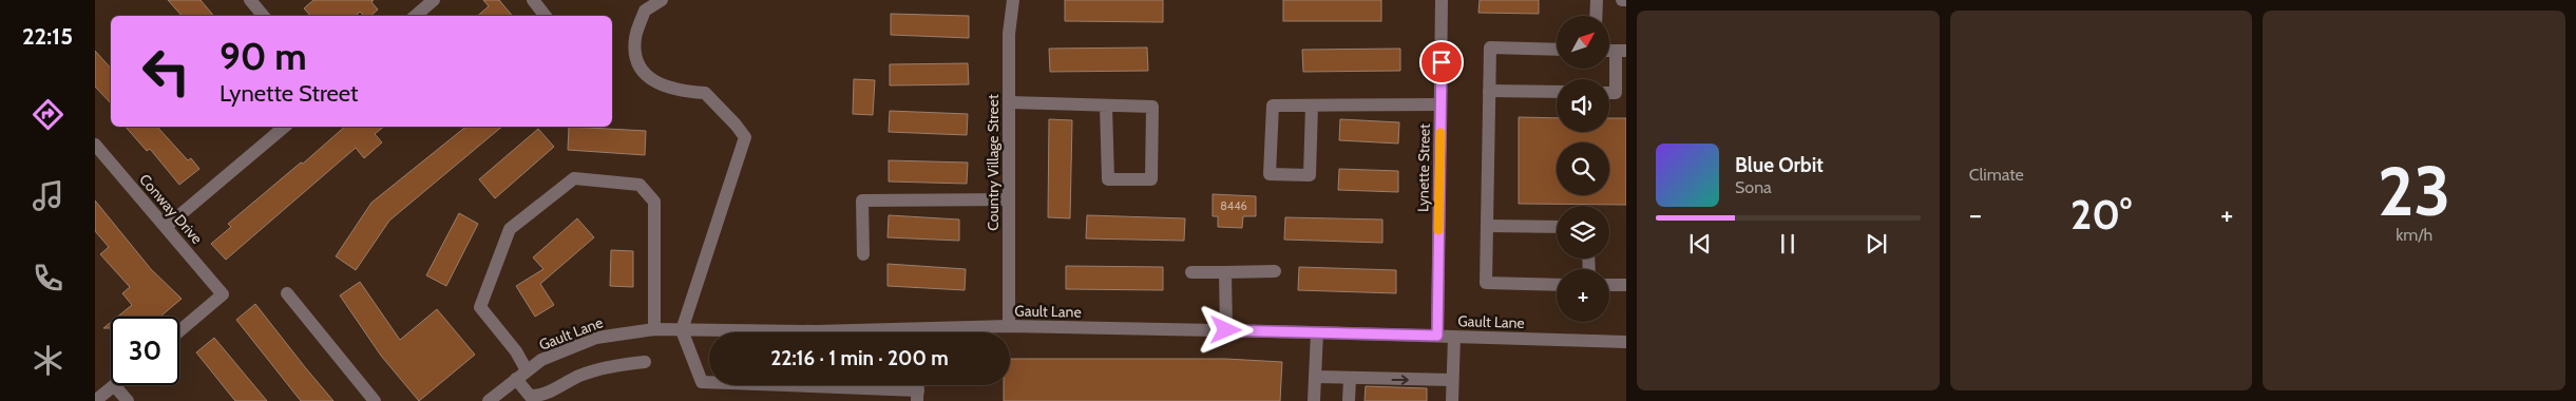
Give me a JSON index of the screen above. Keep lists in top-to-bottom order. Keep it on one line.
{"streets":{"street":["Country Village Street","Lynette Street","Conway Drive","Gault Lane"]},"crossings":[["Country Village Street","Gault Lane"],["Lynette Street","Gault Lane"]],"house_numbers":["8446"],"north":"top right","page":{"tabs":"22:15","tile":["Climate",["23","km/h"]],"map_buttons":"+","turn":["90 m","Lynette Street"],"song":["Blue Orbit","Sona"],"heat":["−","20°","+"],"limit":"30","trip":"22:16 · 1 min · 200 m"}}
